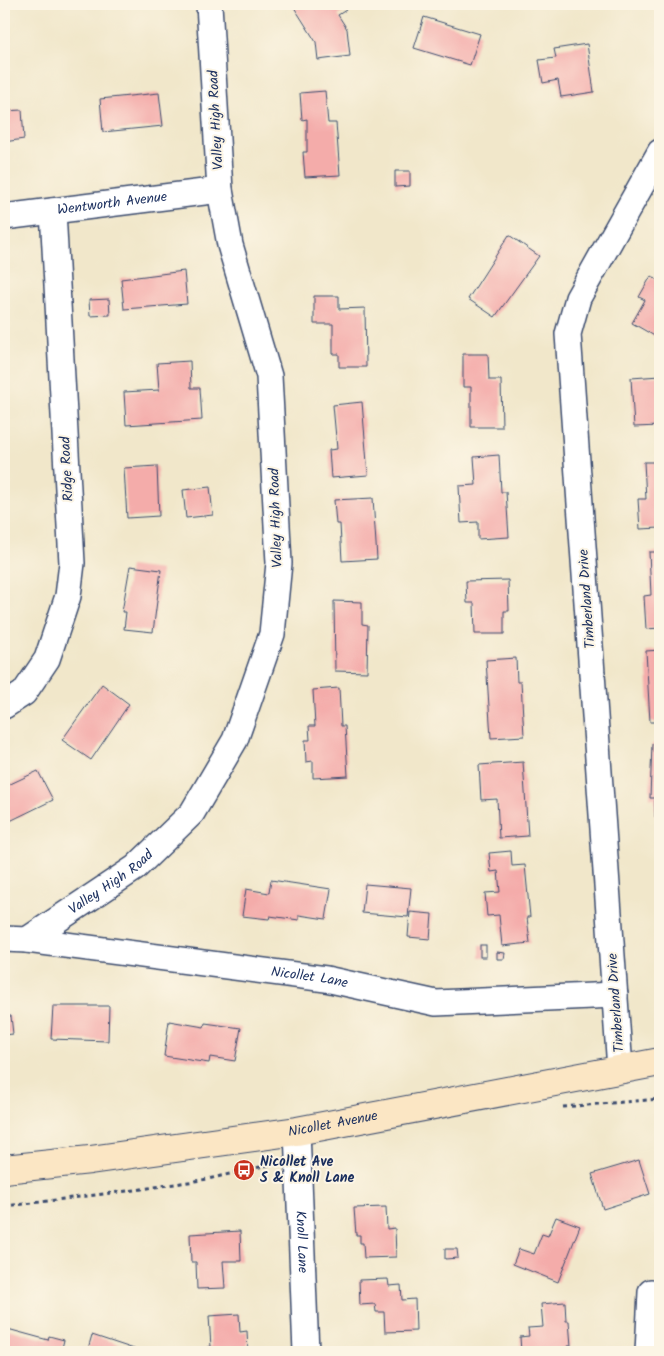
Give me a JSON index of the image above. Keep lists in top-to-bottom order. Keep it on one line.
{"streets":{"main road":["Nicollet Avenue"],"street":["Valley High Road","Wentworth Avenue","Ridge Road","Timberland Drive","Nicollet Lane","Knoll Lane"]},"crossings":[["Valley High Road","Wentworth Avenue"],["Valley High Road","Nicollet Lane"],["Wentworth Avenue","Ridge Road"],["Timberland Drive","Nicollet Lane"],["Timberland Drive","Nicollet Avenue"],["Nicollet Avenue","Knoll Lane"]],"places":{"bus stop":["Nicollet Ave S & Knoll Lane"]}}
